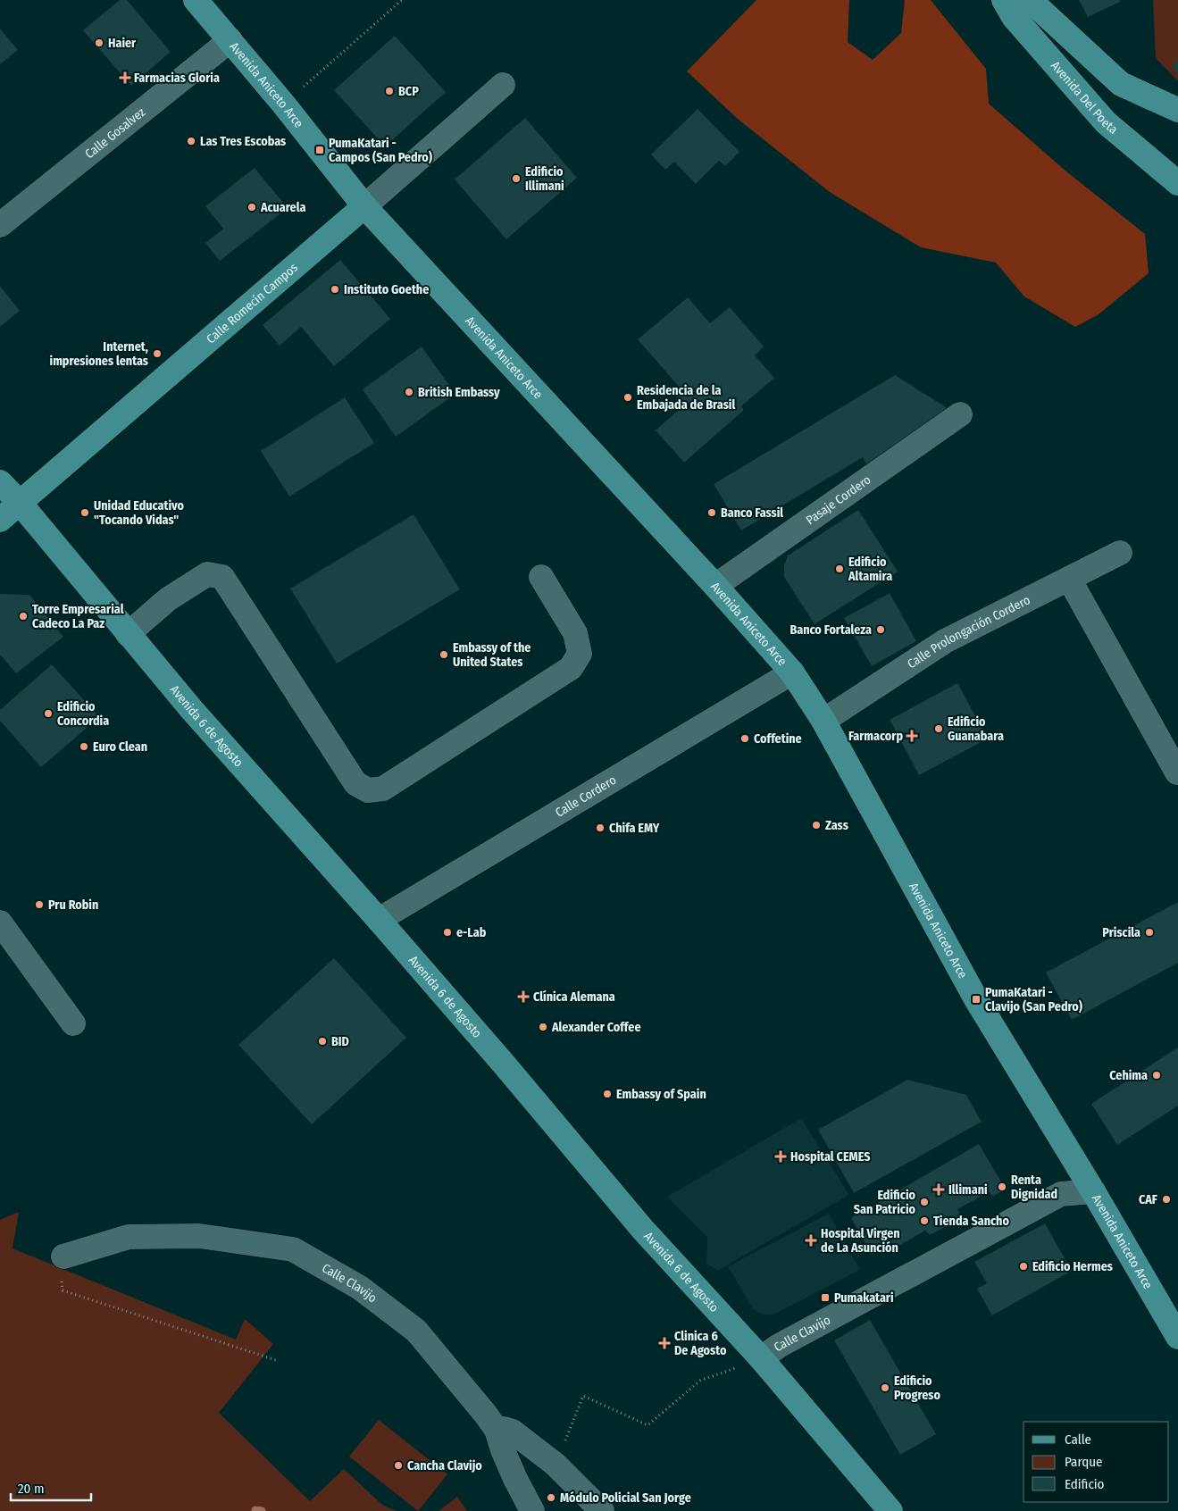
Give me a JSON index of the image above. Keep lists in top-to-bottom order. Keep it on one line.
{"streets":{"main road":["Avenida Aniceto Arce","Avenida Del Poeta","Calle Romecín Campos","Avenida 6 de Agosto"],"street":["Calle Gosalvez","Pasaje Cordero","Calle Prolongación Cordero","Calle Cordero","Calle Clavijo"]},"crossings":[["Avenida Aniceto Arce","Calle Gosalvez"],["Avenida Aniceto Arce","Calle Romecín Campos"],["Avenida Aniceto Arce","Pasaje Cordero"],["Avenida Aniceto Arce","Calle Prolongación Cordero"],["Avenida Aniceto Arce","Calle Cordero"],["Avenida Aniceto Arce","Calle Clavijo"],["Calle Romecín Campos","Avenida 6 de Agosto"],["Avenida 6 de Agosto","Calle Cordero"],["Avenida 6 de Agosto","Calle Clavijo"]],"places":{"other":["Haier","BCP","Las Tres Escobas","Edificio Illimani","Acuarela","Instituto Goethe","Internet, impresiones lentas","British Embassy","Residencia de la Embajada de Brasil","Unidad Educativo \"Tocando Vidas\"","Banco Fassil","Edificio Altamira","Torre Empresarial Cadeco La Paz","Banco Fortaleza","Embassy of the United States","Edificio Concordia","Edificio Guanabara","Coffetine","Euro Clean","Zass","Chifa EMY","Pru Robin","e-Lab","Priscila","Alexander Coffee","BID","Cehima","Embassy of Spain","Renta Dignidad","CAF","Edificio San Patricio","Tienda Sancho","Edificio Hermes","Edificio Progreso","Cancha Clavijo","Módulo Policial San Jorge"],"health":["Farmacias Gloria","Farmacorp","Clínica Alemana","Hospital CEMES","Illimani","Hospital Virgen de La Asunción","Clinica 6 De Agosto"],"transit":["PumaKatari - Campos (San Pedro)","PumaKatari - Clavijo (San Pedro)","Pumakatari"]},"legend":["Calle","Parque","Edificio"],"scale_bar":"20 m"}
